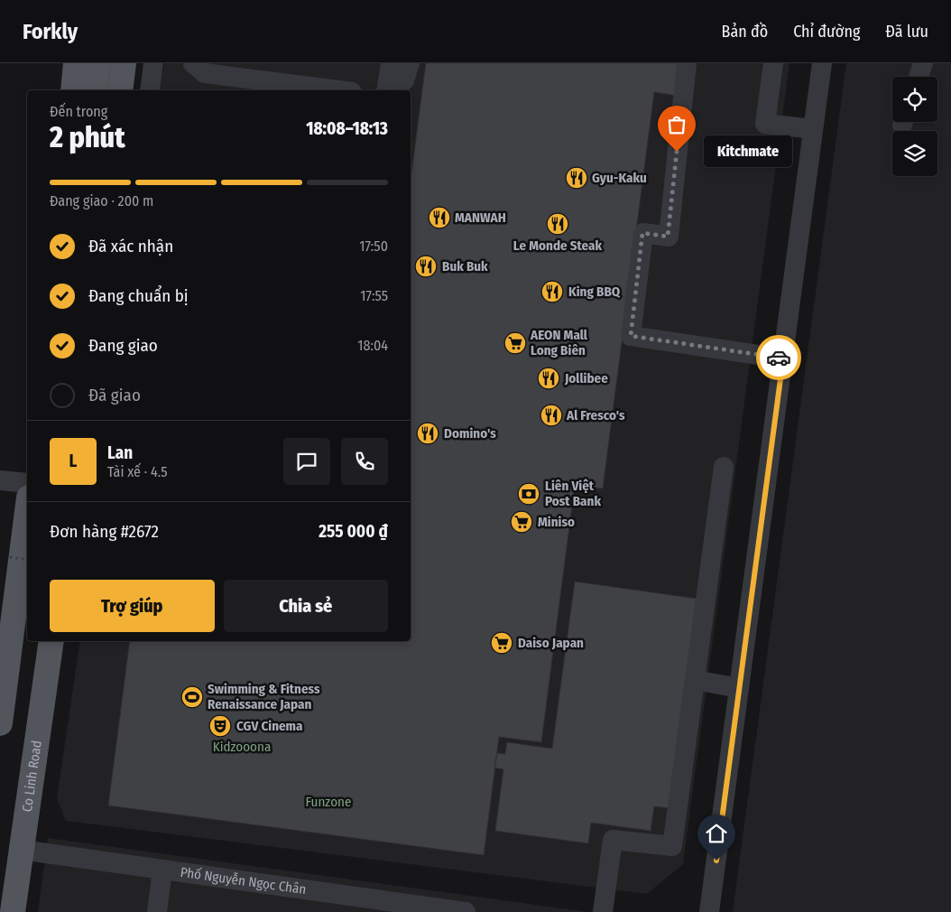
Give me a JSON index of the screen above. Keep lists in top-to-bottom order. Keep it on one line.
{"streets":{"main road":["Co Linh Road"],"street":["Phố Nguyễn Ngọc Chân"]},"crossings":[["Co Linh Road","Phố Nguyễn Ngọc Chân"]],"parks":["Kidzooona","Funzone"],"places":{"other":["Kitchmate"],"restaurant":["Gyu-Kaku","MANWAH","Le Monde Steak","Buk Buk","King BBQ","Jollibee","Al Fresco's","Domino's"],"supermarket":["AEON Mall Long Biên","Miniso","Daiso Japan"],"bank":["Liên Việt Post Bank"],"sports":["Swimming & Fitness Renaissance Japan"],"theatre":["CGV Cinema"]},"page":{"header":"Forkly","nav":["Bản đồ","Chỉ đường","Đã lưu"],"heading":["2 phút","Đến trong","18:08–18:13"],"panel":["Lan","Tài xế · 4.5","Đơn hàng #2672","255 000 ₫"],"bubble":"Kitchmate","bar":"Đang giao · 200 m","list":[["Đã xác nhận","17:50"],["Đang chuẩn bị","17:55"],["Đang giao","18:04"],"Đã giao"],"round":"L","buttons":["Trợ giúp","Chia sẻ"]}}
